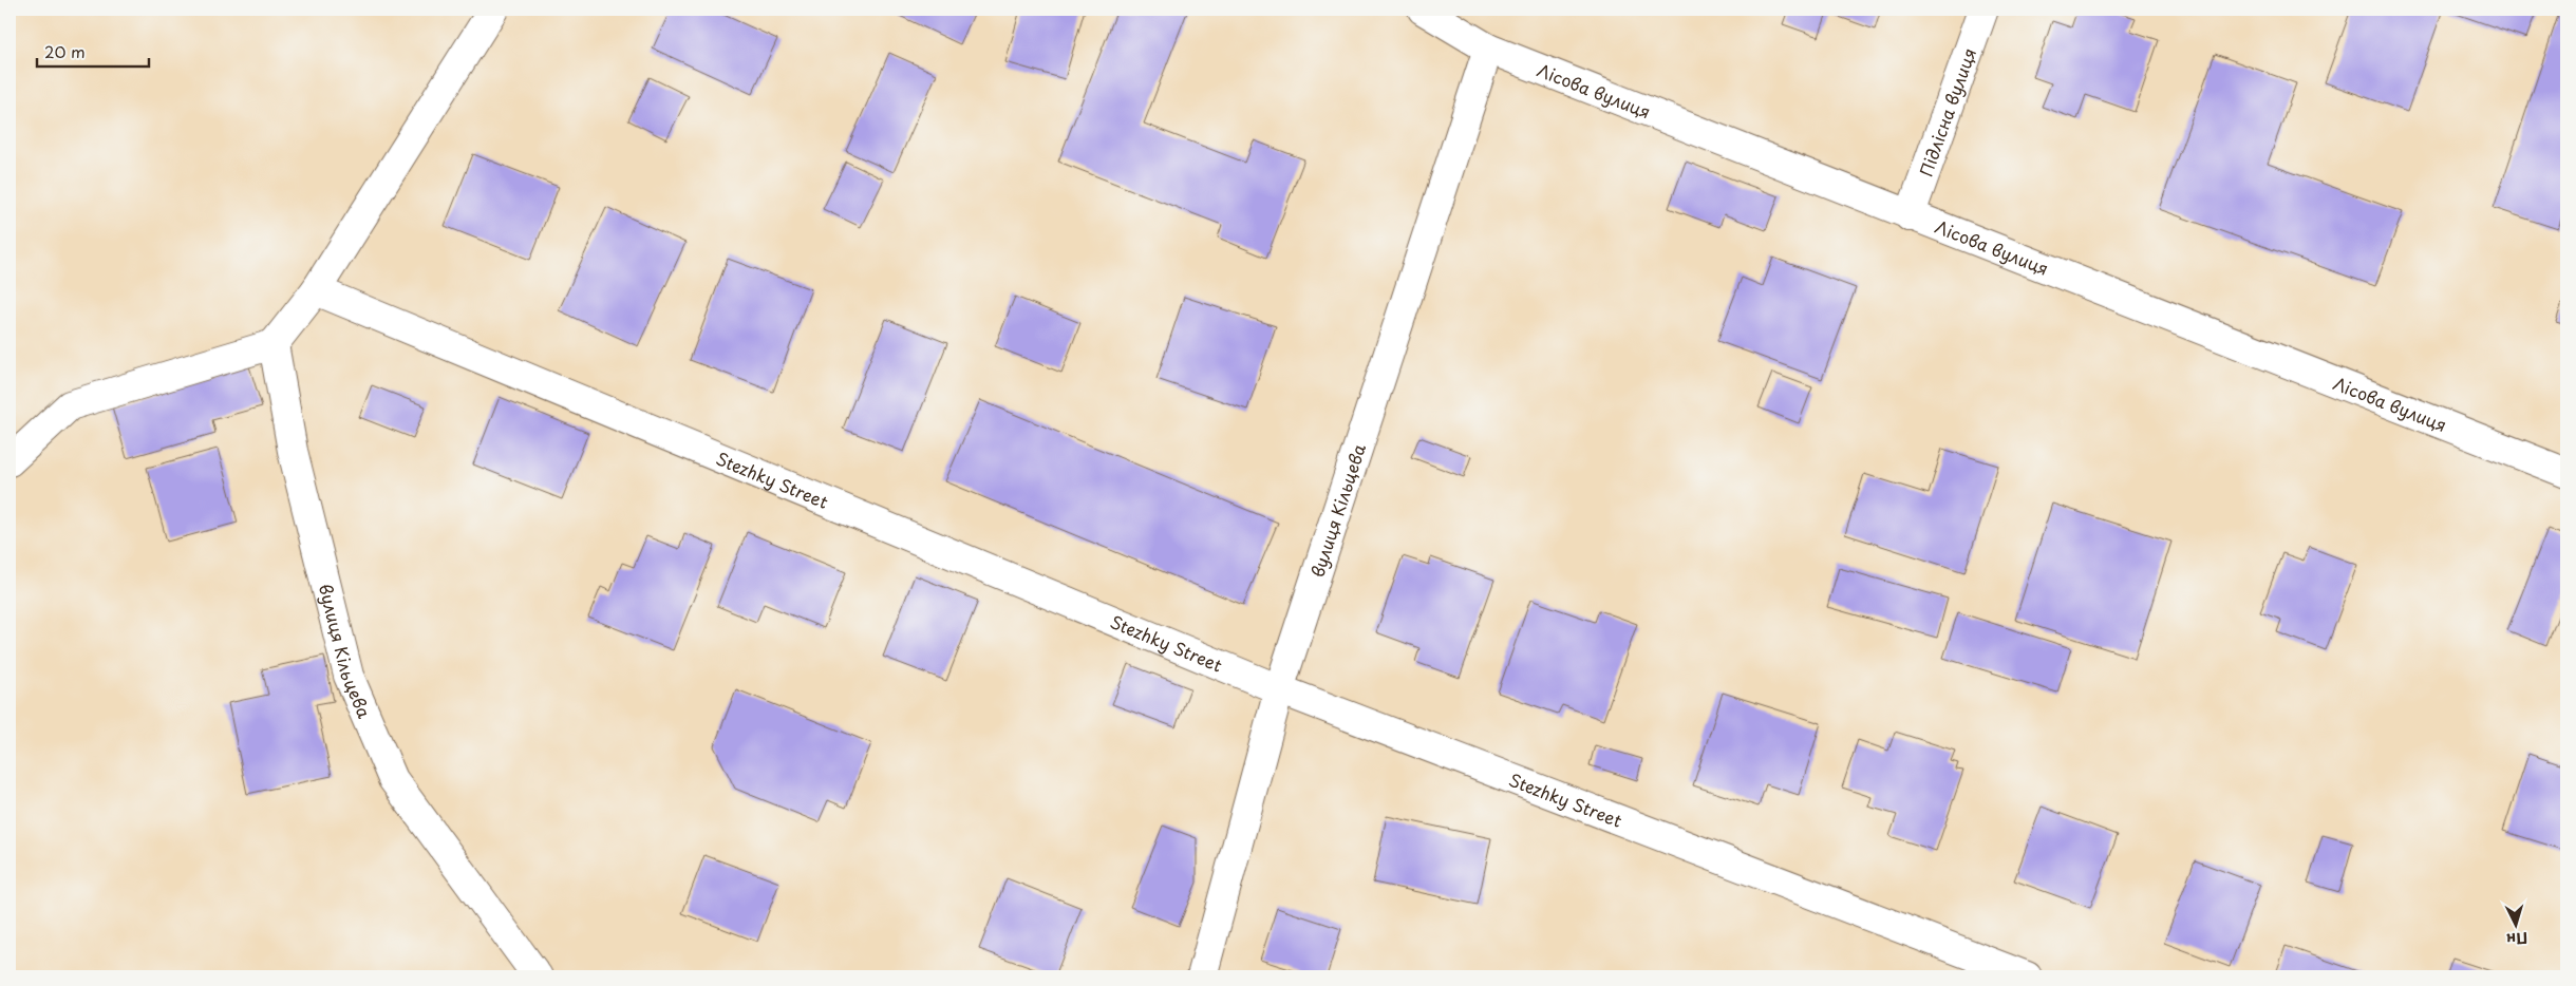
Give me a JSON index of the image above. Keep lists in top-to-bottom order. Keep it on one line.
{"streets":{"street":["Лісова вулиця","Підлісна вулиця","Stezhky Street","вулиця Кільцева"]},"crossings":[["Лісова вулиця","Підлісна вулиця"],["Лісова вулиця","вулиця Кільцева"],["Stezhky Street","вулиця Кільцева"]],"scale_bar":"20 m","north":"bottom"}
